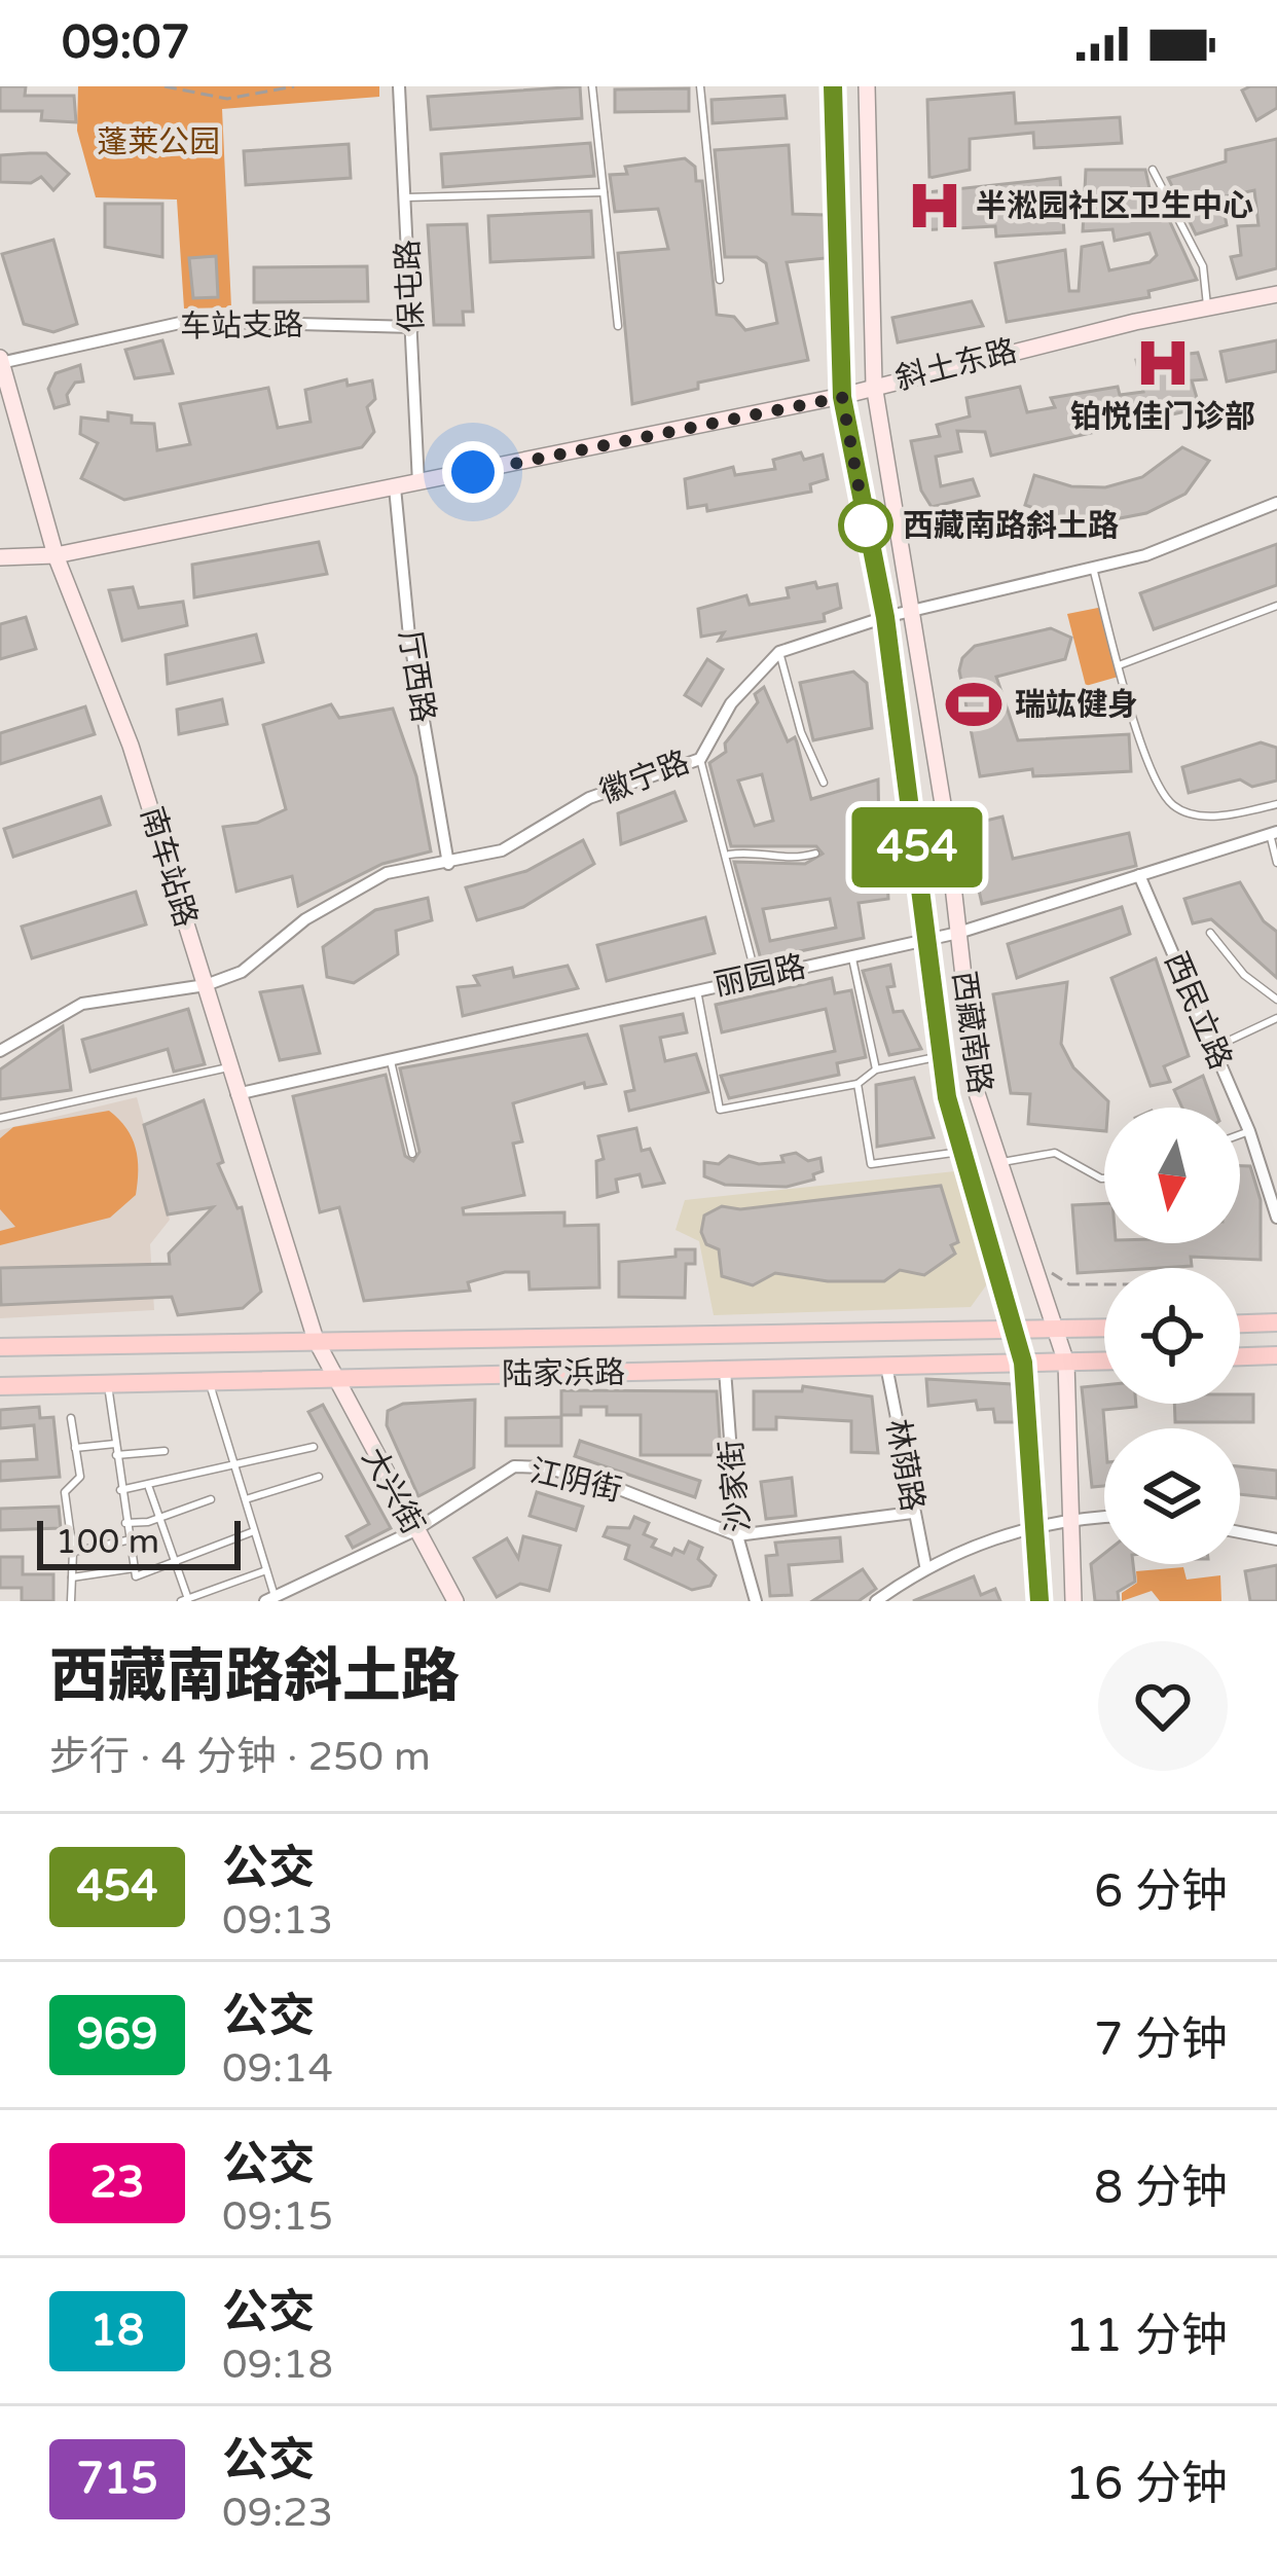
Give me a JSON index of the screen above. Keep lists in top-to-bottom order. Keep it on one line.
{"streets":{"main road":["斜土东路","南车站路","西藏南路","陆家浜路","大兴街"],"street":["保屯路","车站支路","厅西路","徽宁路","丽园路","西民立路","林荫路","江阴街","沙家街"]},"crossings":[["保屯路","车站支路"],["保屯路","斜土东路"],["车站支路","南车站路"],["斜土东路","厅西路"],["斜土东路","南车站路"],["斜土东路","西藏南路"],["厅西路","徽宁路"],["徽宁路","南车站路"],["徽宁路","西藏南路"],["南车站路","丽园路"],["南车站路","陆家浜路"],["南车站路","大兴街"],["丽园路","西民立路"],["丽园路","西藏南路"],["西藏南路","陆家浜路"],["陆家浜路","林荫路"],["陆家浜路","沙家街"],["陆家浜路","大兴街"],["林荫路","江阴街"],["江阴街","沙家街"],["江阴街","大兴街"]],"parks":["蓬莱公园"],"places":{"hospital":["半淞园社区卫生中心","铂悦佳门诊部"],"other":["西藏南路斜土路"],"sports":["瑞竑健身"]},"lines":["bus line 454"],"scale_bar":"100 m","north":"bottom","page":{"status":"09:07","on_map":"454","scale":"100 m","heading":["西藏南路斜土路","步行 · 4 分钟 · 250 m"],"list":[{"mark":"454","name":"公交","note":"09:13","value":"6 分钟"},{"mark":"969","name":"公交","note":"09:14","value":"7 分钟"},{"mark":"23","name":"公交","note":"09:15","value":"8 分钟"},{"mark":"18","name":"公交","note":"09:18","value":"11 分钟"},{"mark":"715","name":"公交","note":"09:23","value":"16 分钟"}]}}
